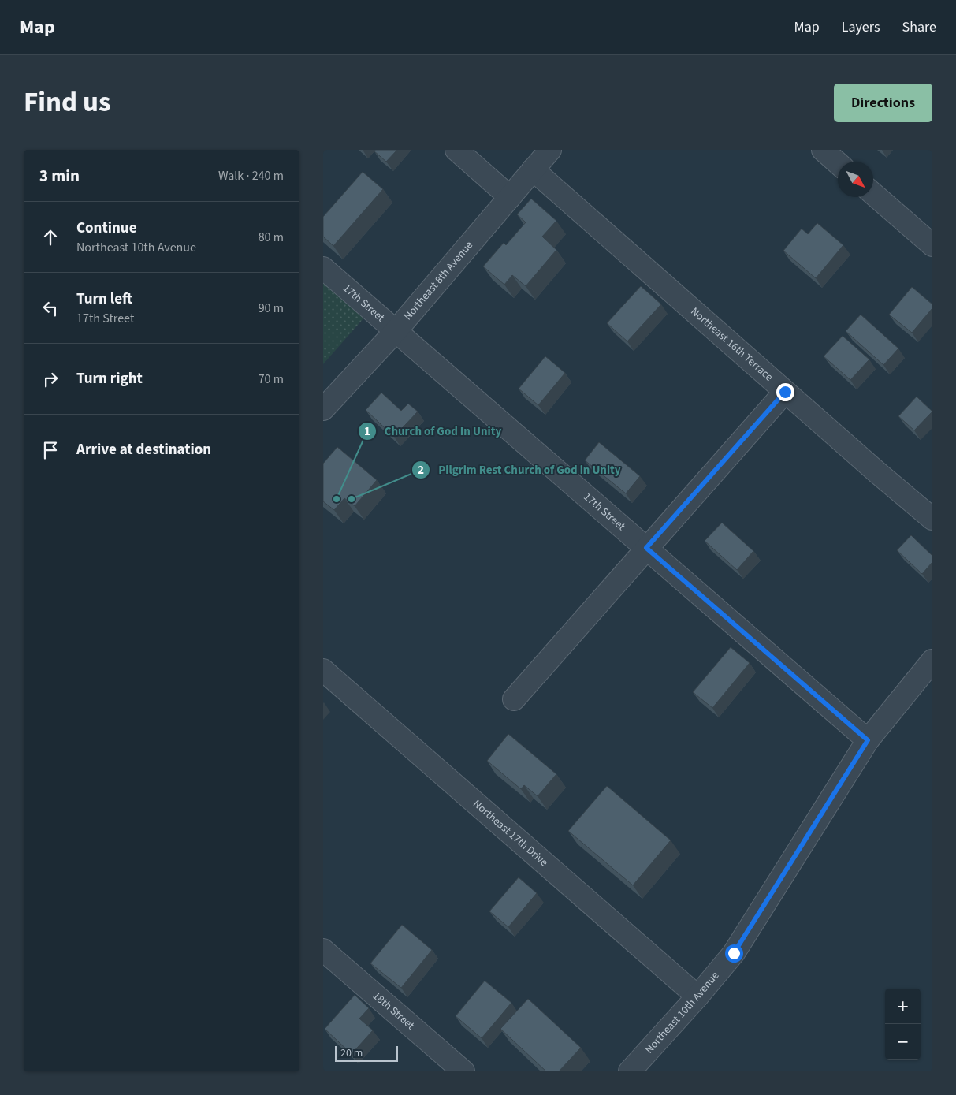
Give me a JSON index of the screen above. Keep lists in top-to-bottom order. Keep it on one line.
{"streets":{"street":["Northeast 8th Avenue","17th Street","Northeast 16th Terrace","Northeast 17th Drive","18th Street","Northeast 10th Avenue"]},"crossings":[["Northeast 8th Avenue","17th Street"],["Northeast 8th Avenue","Northeast 16th Terrace"],["17th Street","Northeast 10th Avenue"],["Northeast 17th Drive","Northeast 10th Avenue"]],"places":["Church of God In Unity","Pilgrim Rest Church of God in Unity"],"scale_bar":"20 m","north":"bottom right","page":{"header":"Map","nav":["Map","Layers","Share"],"title":"Find us","buttons":"Directions","heading":["3 min","Walk · 240 m"],"list":[["Continue","Northeast 10th Avenue","80 m"],["Turn left","17th Street","90 m"],["Turn right","70 m"],"Arrive at destination"],"map_buttons":["+","−"],"scale":"20 m"}}
